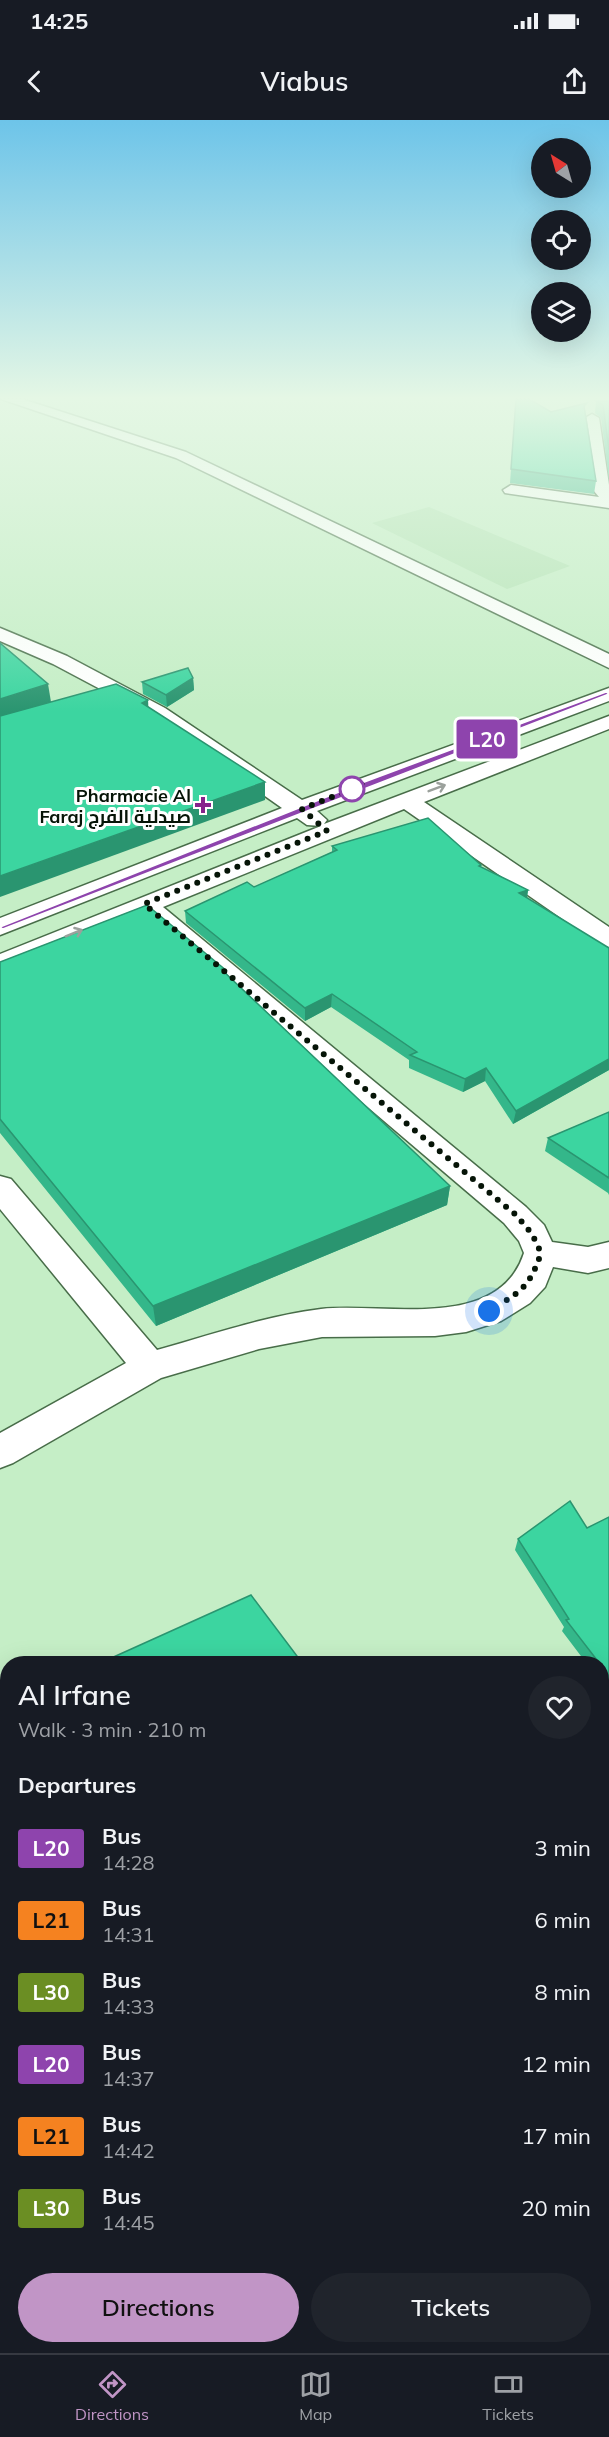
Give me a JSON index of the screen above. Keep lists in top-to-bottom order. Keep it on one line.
{"places":{"health":["Pharmacie Al Faraj صيدلية الفرج"]},"lines":["bus line L20"],"north":"top left","page":{"status":"14:25","header":"Viabus","on_map":"L20","heading":[["Al Irfane","Walk · 3 min · 210 m"],"Departures"],"list":[{"mark":"L20","name":"Bus","note":"14:28","value":"3 min"},{"mark":"L21","name":"Bus","note":"14:31","value":"6 min"},{"mark":"L30","name":"Bus","note":"14:33","value":"8 min"},{"mark":"L20","name":"Bus","note":"14:37","value":"12 min"},{"mark":"L21","name":"Bus","note":"14:42","value":"17 min"},{"mark":"L30","name":"Bus","note":"14:45","value":"20 min"}],"buttons":["Directions","Tickets"],"tabs":["Directions","Map","Tickets"]}}
